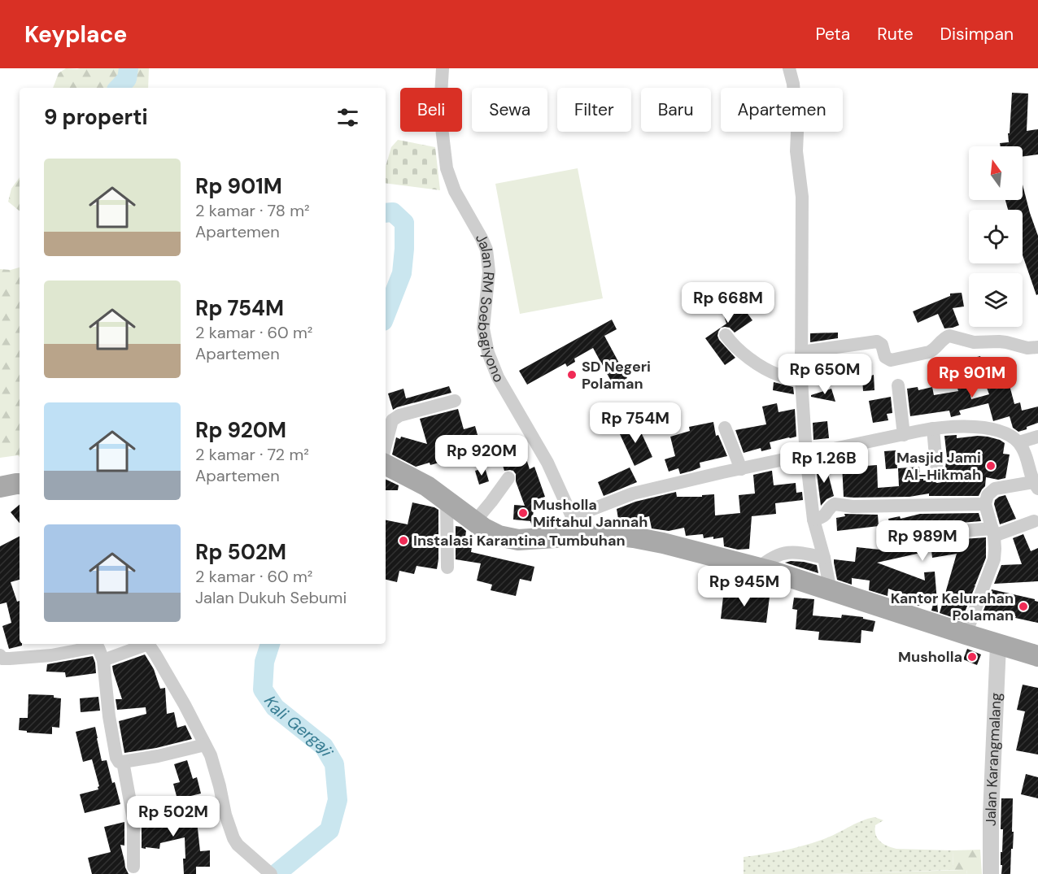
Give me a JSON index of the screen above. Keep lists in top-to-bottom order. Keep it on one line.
{"streets":{"street":["Jalan RM Soebagiyono","Jalan Karangmalang"]},"water":["Kali Gergaji"],"places":["SD Negeri Polaman","Masjid Jami Al-Hikmah","Musholla Miftahul Jannah","Instalasi Karantina Tumbuhan","Kantor Kelurahan Polaman","Musholla"],"north":"top","page":{"header":"Keyplace","nav":["Peta","Rute","Disimpan"],"chip":["Beli","Sewa","Filter","Baru","Apartemen"],"heading":"9 properti","list":[{"name":"Rp 901M","note":"2 kamar · 78 m² · Apartemen"},{"name":"Rp 754M","note":"2 kamar · 60 m² · Apartemen"},{"name":"Rp 920M","note":"2 kamar · 72 m² · Apartemen"},{"name":"Rp 502M","note":"2 kamar · 60 m² · Jalan Dukuh Sebumi"}],"price":["Rp 668M","Rp 650M","Rp 901M","Rp 754M","Rp 920M","Rp 1.26B","Rp 989M","Rp 945M","Rp 502M"]}}
